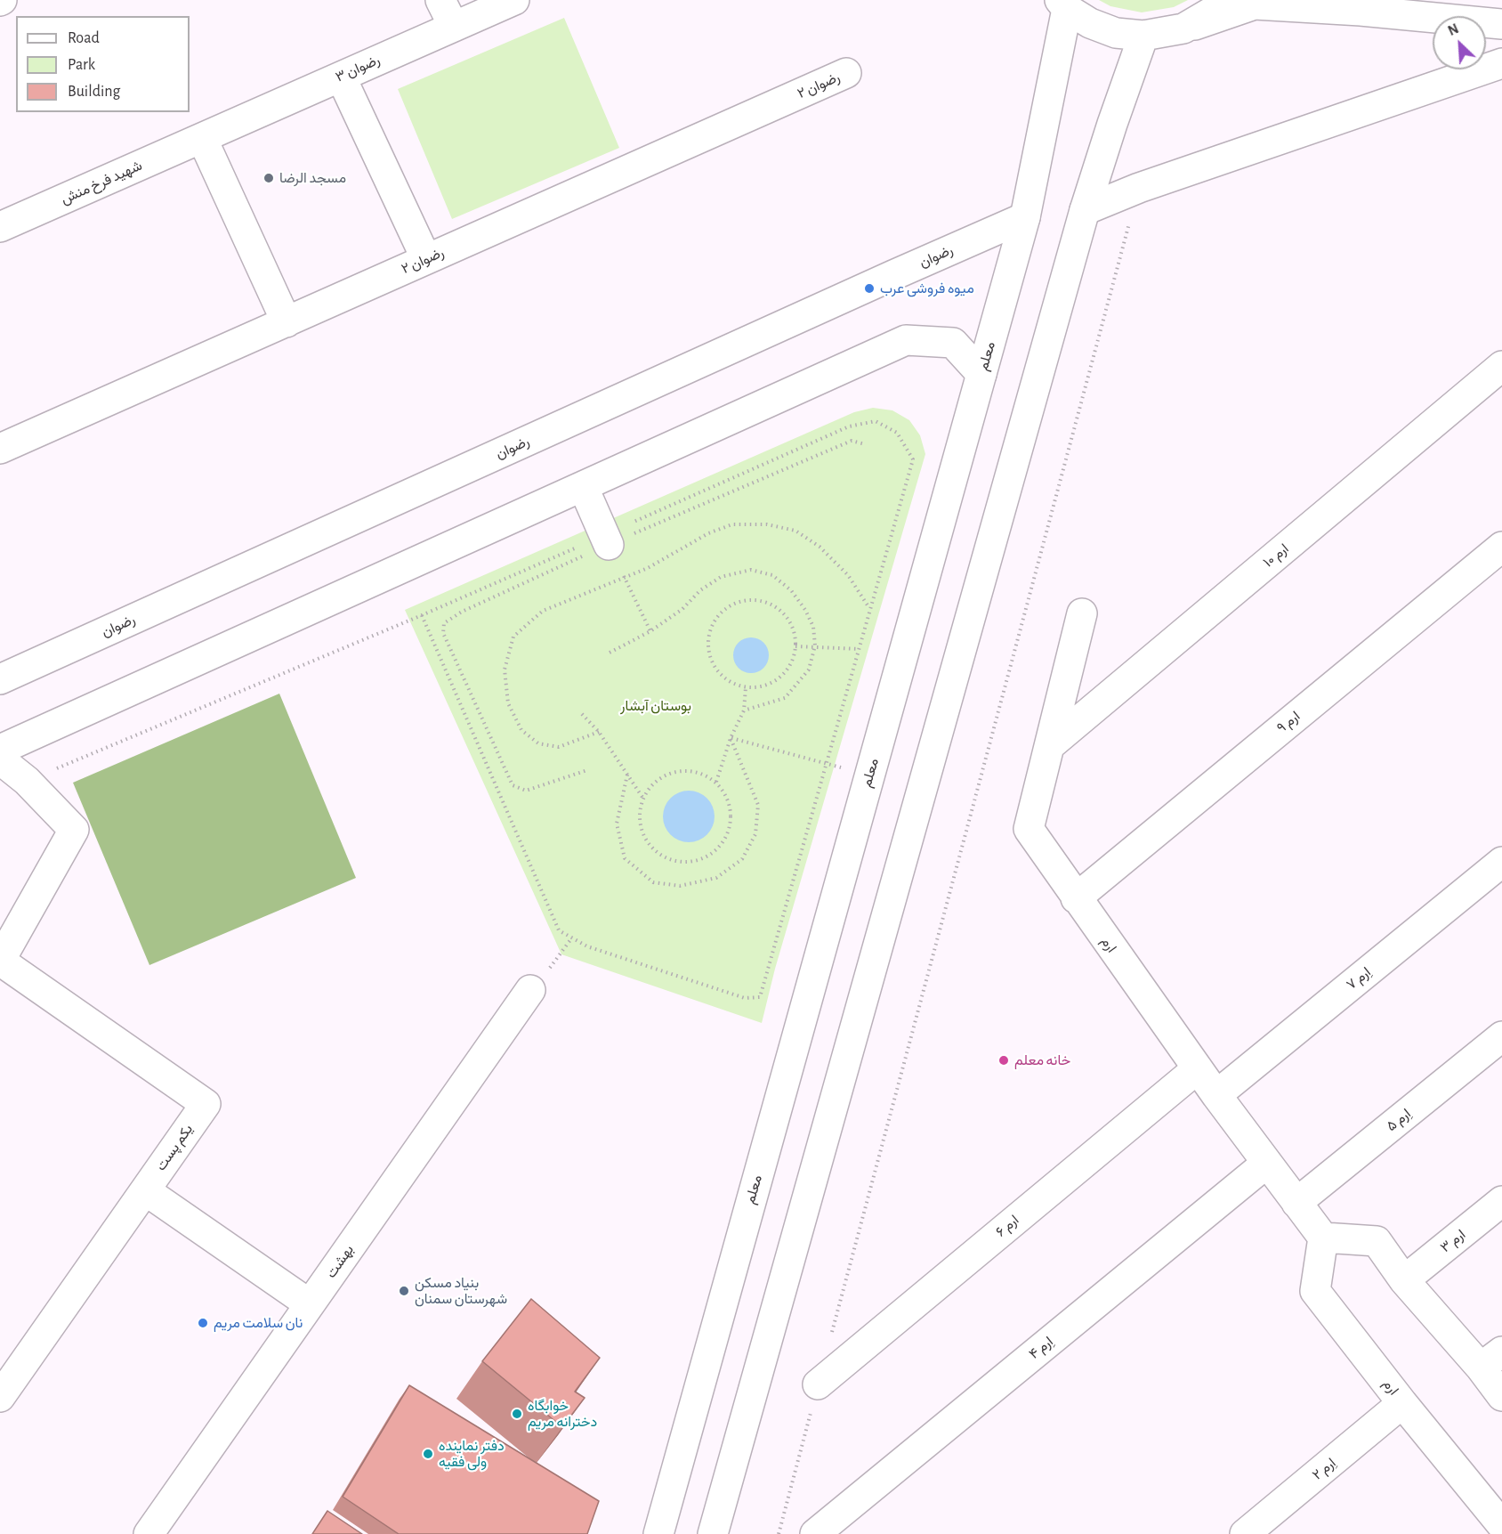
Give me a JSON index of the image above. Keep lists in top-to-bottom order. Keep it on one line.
{"streets":{"street":["رضوان ۳","رضوان ۲","شهید فرخ منش","رضوان","معلم","ارم ۱۰","ارم ۹","ارم","اِرم ۷","اِرم ۵","یکم پست","ارم ۶","ارم ۳","بهشت","اِرم ۴","اِرم ۲"]},"crossings":[["رضوان ۳","شهید فرخ منش"],["رضوان","معلم"],["ارم ۱۰","ارم"],["ارم ۹","ارم"],["ارم","اِرم ۷"],["ارم","اِرم ۵"],["ارم","ارم ۶"],["ارم","اِرم ۴"],["ارم","اِرم ۲"]],"parks":["بوستان آبشار"],"places":["مسجد الرضا","میوه فروشی عرب","خانه معلم","بنیاد مسکن شهرستان سمنان","نان سلامت مریم","خوابگاه دخترانه مریم","دفتر نماینده ولی فقیه"],"legend":["Road","Park","Building"],"north":"top left"}
